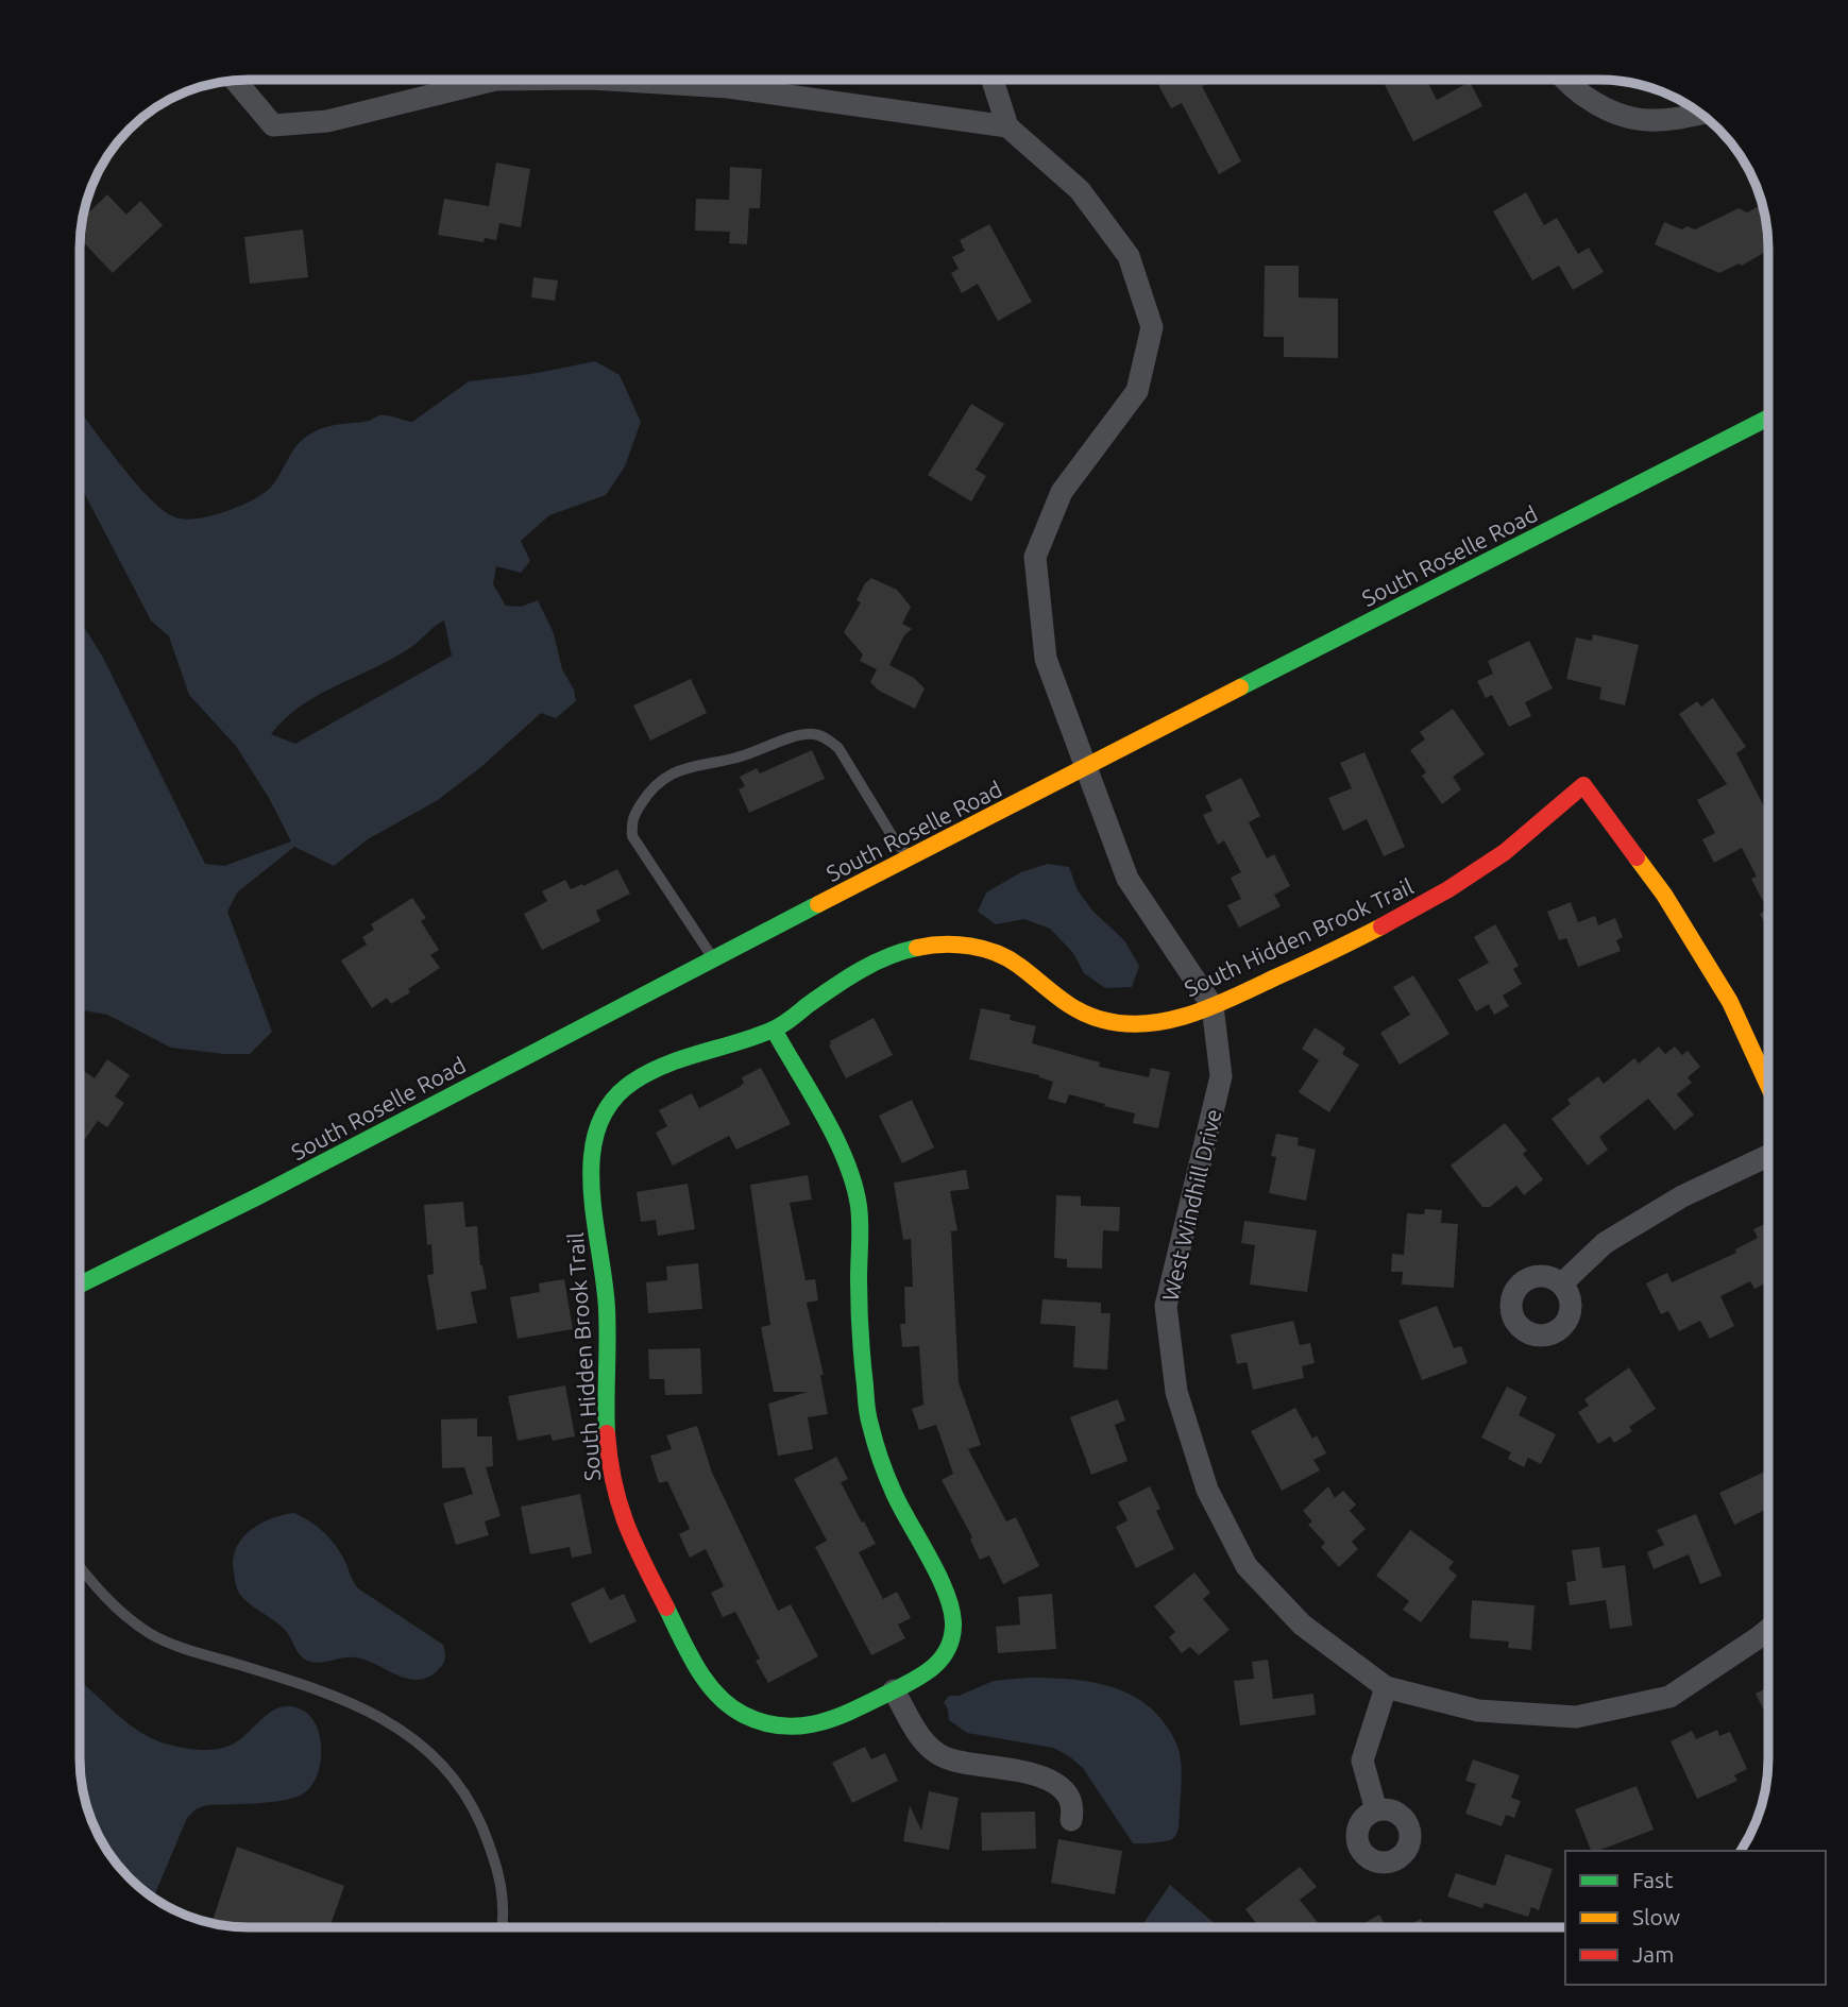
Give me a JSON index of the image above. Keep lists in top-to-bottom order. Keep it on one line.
{"streets":{"street":["South Roselle Road","South Hidden Brook Trail","West Windhill Drive"]},"crossings":[["South Roselle Road","West Windhill Drive"],["South Hidden Brook Trail","West Windhill Drive"]],"legend":["Fast","Slow","Jam"]}
